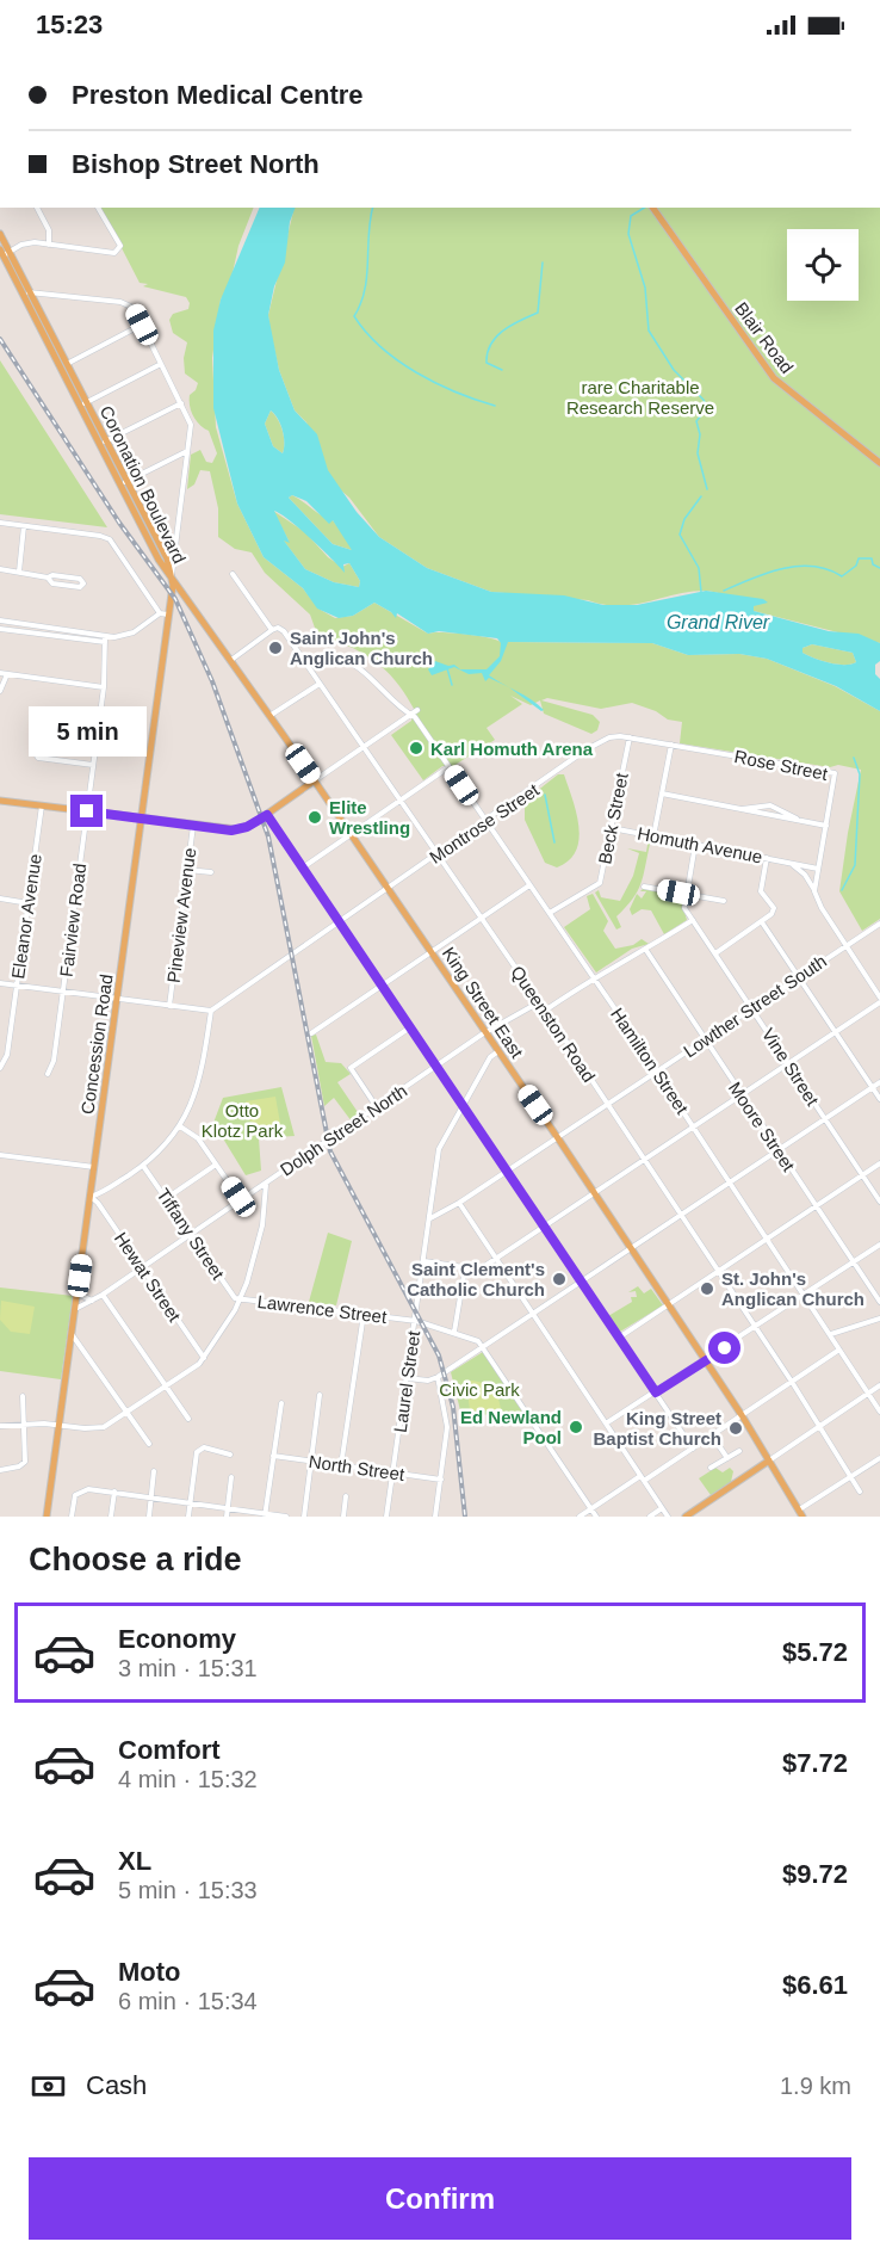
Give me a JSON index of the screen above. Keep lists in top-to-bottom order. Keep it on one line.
{"streets":{"main road":["Blair Road","Coronation Boulevard","King Street East","Concession Road"],"street":["Rose Street","Beck Street","Montrose Street","Homuth Avenue","Pineview Avenue","Eleanor Avenue","Fairview Road","Lowther Street South","Queenston Road","Hamilton Street","Vine Street","Moore Street","Dolph Street North","Tiffany Street","Hewat Street","Lawrence Street","Laurel Street","North Street"]},"crossings":[["Coronation Boulevard","King Street East"],["Coronation Boulevard","Concession Road"],["Rose Street","Beck Street"],["Rose Street","Montrose Street"],["Rose Street","Homuth Avenue"],["Beck Street","Homuth Avenue"],["Beck Street","Hamilton Street"],["Montrose Street","King Street East"],["Montrose Street","Queenston Road"],["Montrose Street","Hamilton Street"],["King Street East","Lowther Street South"],["King Street East","Concession Road"],["King Street East","Dolph Street North"],["King Street East","Laurel Street"],["Lowther Street South","Queenston Road"],["Lowther Street South","Hamilton Street"],["Lowther Street South","Vine Street"],["Lowther Street South","Moore Street"],["Lowther Street South","Laurel Street"],["Queenston Road","Dolph Street North"],["Concession Road","Dolph Street North"],["Concession Road","Hewat Street"],["Dolph Street North","Tiffany Street"],["Dolph Street North","Hewat Street"],["Tiffany Street","Lawrence Street"],["Lawrence Street","Laurel Street"],["Laurel Street","North Street"]],"water":["Grand River"],"parks":["rare Charitable Research Reserve","Otto Klotz Park","Civic Park"],"places":["Saint John's Anglican Church","Karl Homuth Arena","Elite Wrestling","Saint Clement's Catholic Church","St. John's Anglican Church","Ed Newland Pool","King Street Baptist Church"],"page":{"status":"15:23","banner":["Preston Medical Centre","Bishop Street North"],"bubble":"5 min","heading":"Choose a ride","list":[{"name":"Economy","note":"3 min · 15:31","value":"$5.72"},{"name":"Comfort","note":"4 min · 15:32","value":"$7.72"},{"name":"XL","note":"5 min · 15:33","value":"$9.72"},{"name":"Moto","note":"6 min · 15:34","value":"$6.61"}],"pay":["Cash","1.9 km"],"buttons":"Confirm"}}
